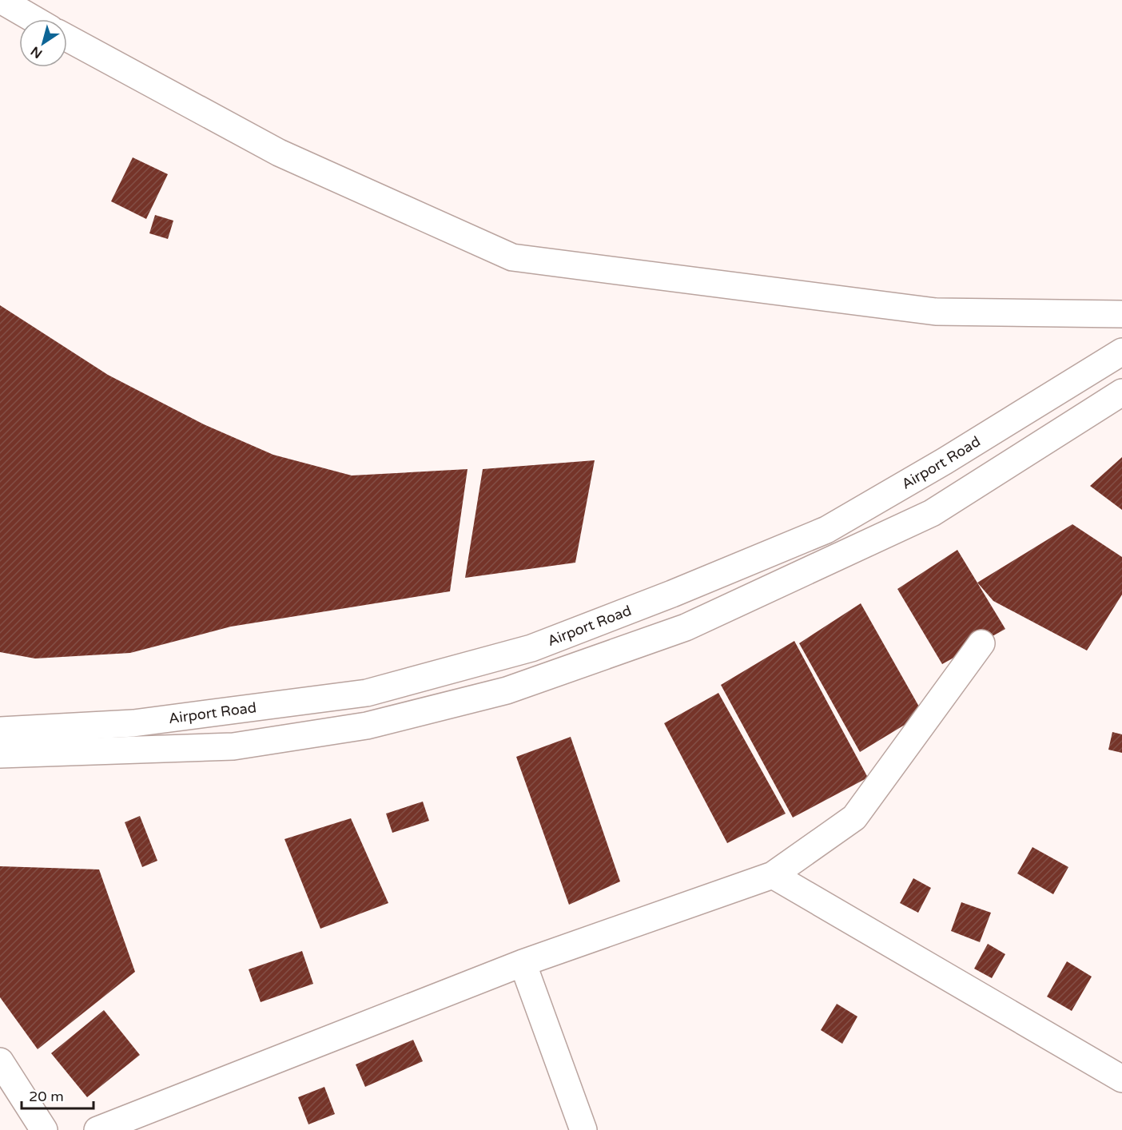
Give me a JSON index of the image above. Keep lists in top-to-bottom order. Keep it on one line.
{"streets":{"street":["Airport Road"]},"scale_bar":"20 m","north":"bottom left"}
